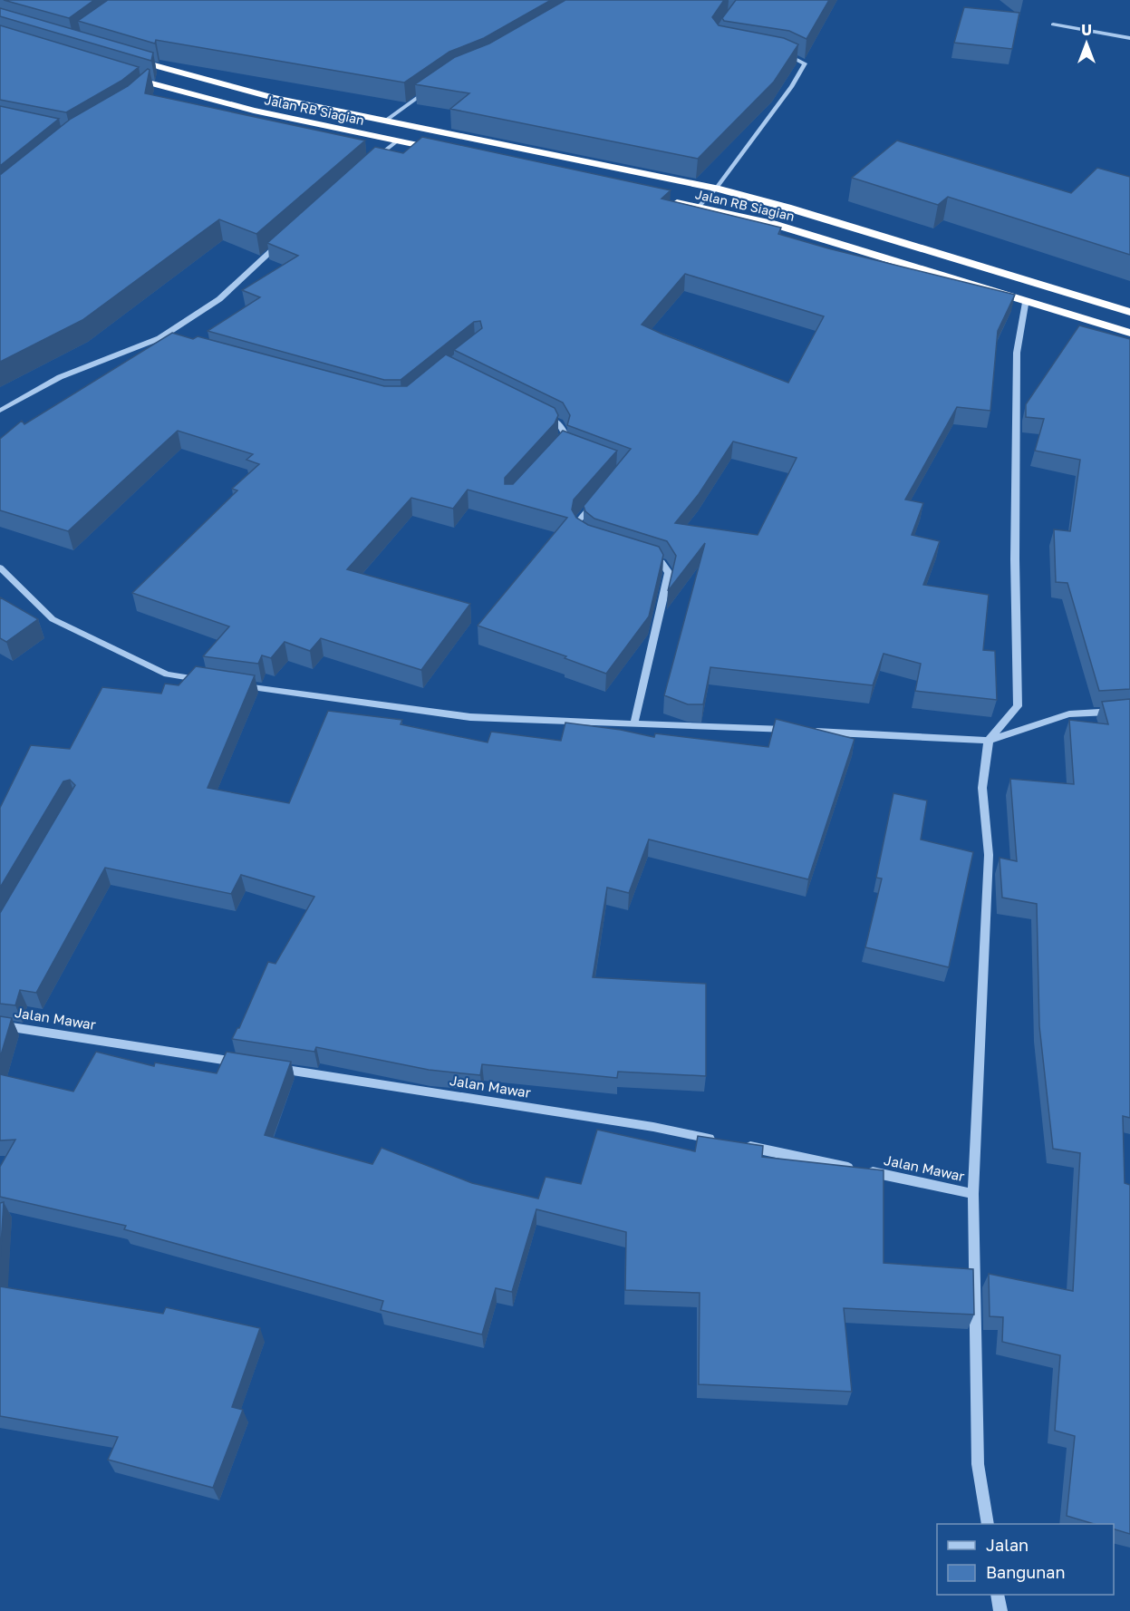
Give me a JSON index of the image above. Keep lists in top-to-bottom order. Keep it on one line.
{"streets":{"highway":["Jalan RB Siagian"],"street":["Jalan Mawar"]},"legend":["Jalan","Bangunan"],"north":"top"}
